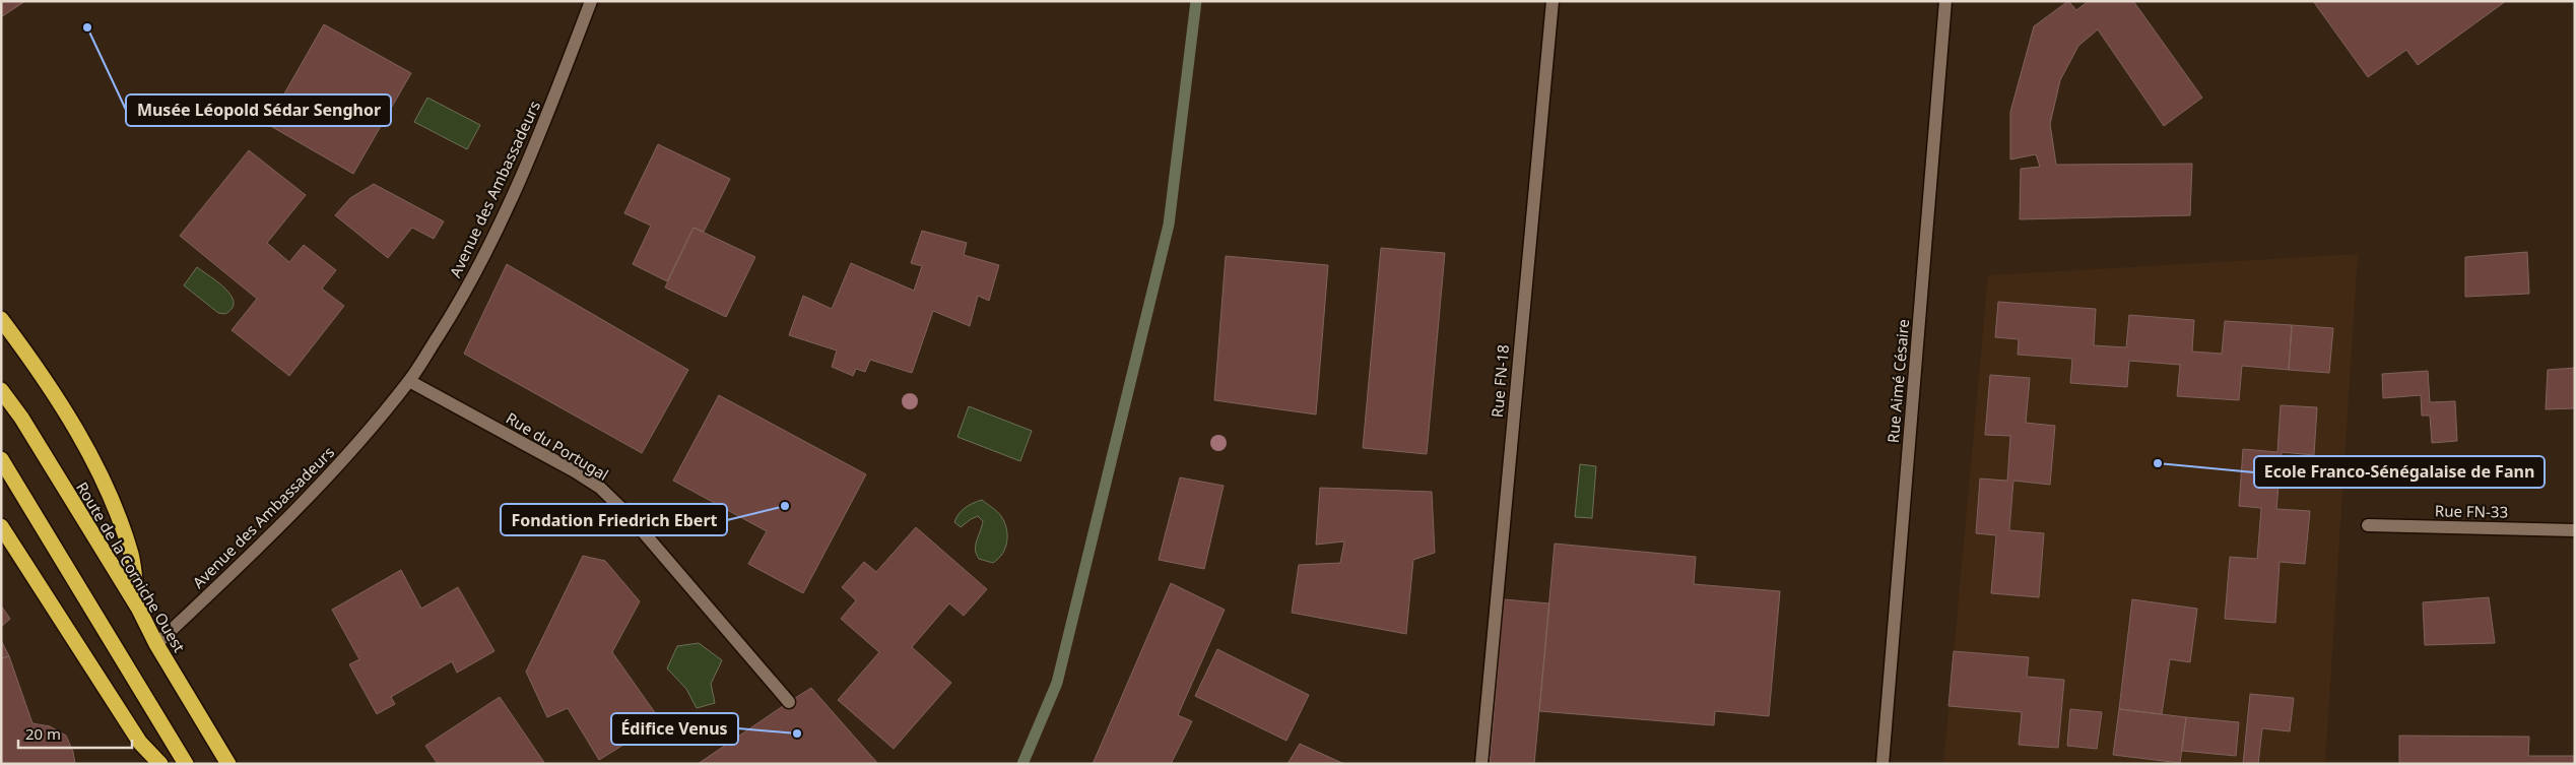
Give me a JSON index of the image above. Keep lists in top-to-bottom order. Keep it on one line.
{"streets":{"highway":["Route de la Corniche Ouest"],"street":["Avenue des Ambassadeurs","Rue FN-18","Rue Aimé Césaire","Rue du Portugal","Rue FN-33"]},"crossings":[["Avenue des Ambassadeurs","Rue du Portugal"],["Avenue des Ambassadeurs","Route de la Corniche Ouest"]],"places":["Musée Léopold Sédar Senghor","Ecole Franco-Sénégalaise de Fann","Fondation Friedrich Ebert","Édifice Venus"],"scale_bar":"20 m"}
